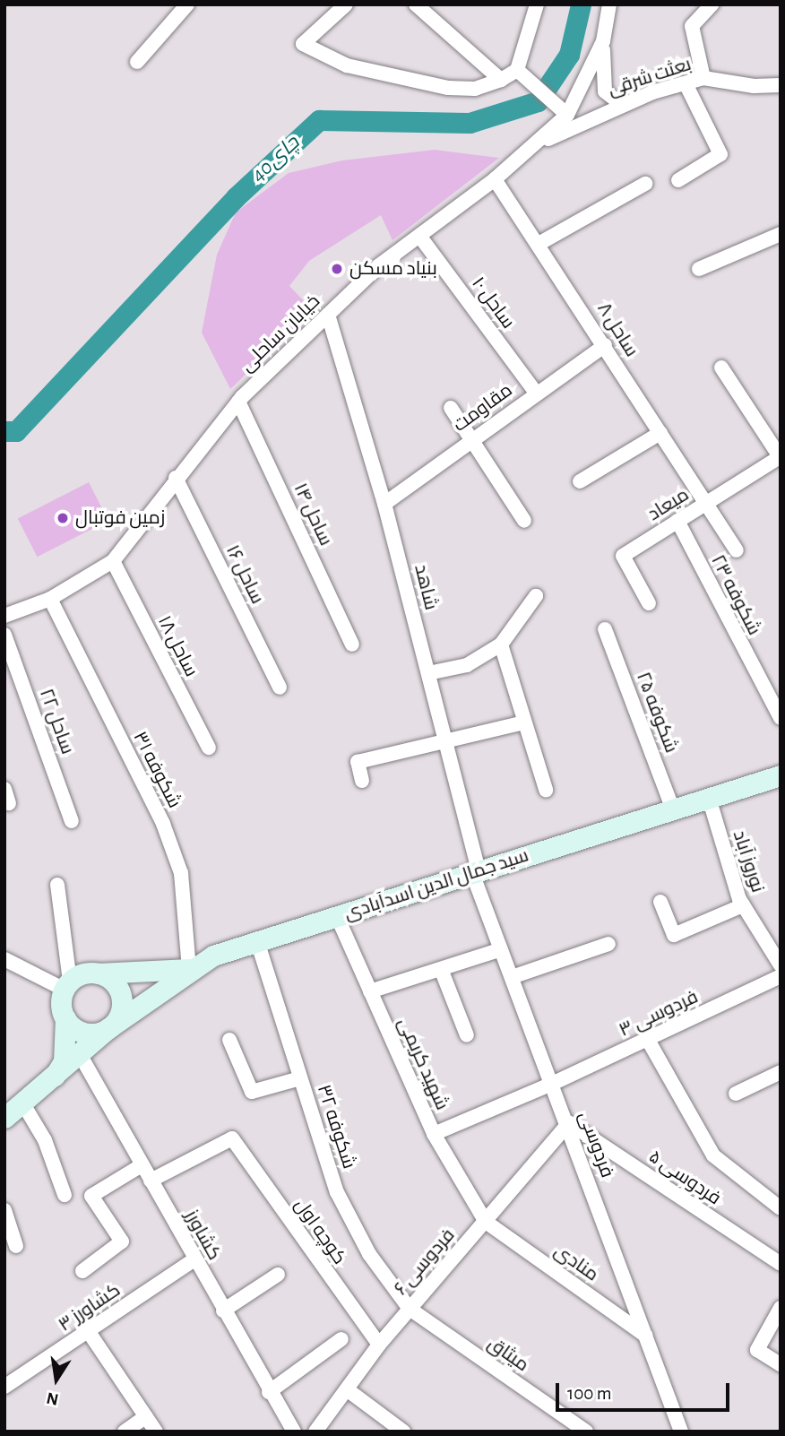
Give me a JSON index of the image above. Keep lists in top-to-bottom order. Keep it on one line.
{"streets":{"main road":["سید جمال الدین اسدآبادی"],"street":["بعثت شرقی","ساحل ۱۰","ساحل ۸","خیابان ساحلی","مقاومت","میعاد","ساحل ۱۴","ساحل ۱۶","شاهد","شکوفه ۲۳","ساحل ۱۸","شکوفه ۲۵","ساحل ۲۲","شکوفه ۳۱","نوروز آباد","فردوسی ۳","شهید کریمی","شکوفه ۳۲","فردوسی","فردوسی ۵","کوچه اول","کشاورز","فردوسی ۶","منادی","کشاورز ۳","میثاق"]},"crossings":[["بعثت شرقی","خیابان ساحلی"],["ساحل ۱۰","خیابان ساحلی"],["ساحل ۱۰","مقاومت"],["ساحل ۸","خیابان ساحلی"],["ساحل ۸","مقاومت"],["ساحل ۸","میعاد"],["خیابان ساحلی","ساحل ۱۴"],["خیابان ساحلی","ساحل ۱۶"],["خیابان ساحلی","شاهد"],["خیابان ساحلی","ساحل ۱۸"],["خیابان ساحلی","شکوفه ۳۱"],["مقاومت","شاهد"],["میعاد","شکوفه ۲۳"],["شاهد","سید جمال الدین اسدآبادی"],["شاهد","فردوسی"],["شکوفه ۲۵","سید جمال الدین اسدآبادی"],["شکوفه ۳۱","سید جمال الدین اسدآبادی"],["نوروز آباد","سید جمال الدین اسدآبادی"],["سید جمال الدین اسدآبادی","شهید کریمی"],["سید جمال الدین اسدآبادی","شکوفه ۳۲"],["سید جمال الدین اسدآبادی","فردوسی"],["فردوسی ۳","شهید کریمی"],["فردوسی ۳","فردوسی"],["شهید کریمی","فردوسی ۶"],["شهید کریمی","منادی"],["شکوفه ۳۲","فردوسی ۶"],["شکوفه ۳۲","میثاق"],["فردوسی","فردوسی ۵"],["فردوسی","فردوسی ۶"],["فردوسی","منادی"],["فردوسی ۵","فردوسی ۶"],["کوچه اول","کشاورز"],["کوچه اول","فردوسی ۶"],["کشاورز","کشاورز ۳"],["فردوسی ۶","منادی"],["فردوسی ۶","میثاق"]],"water":["40چای"],"places":["بنیاد مسکن","زمین فوتبال"],"scale_bar":"100 m","north":"bottom"}
